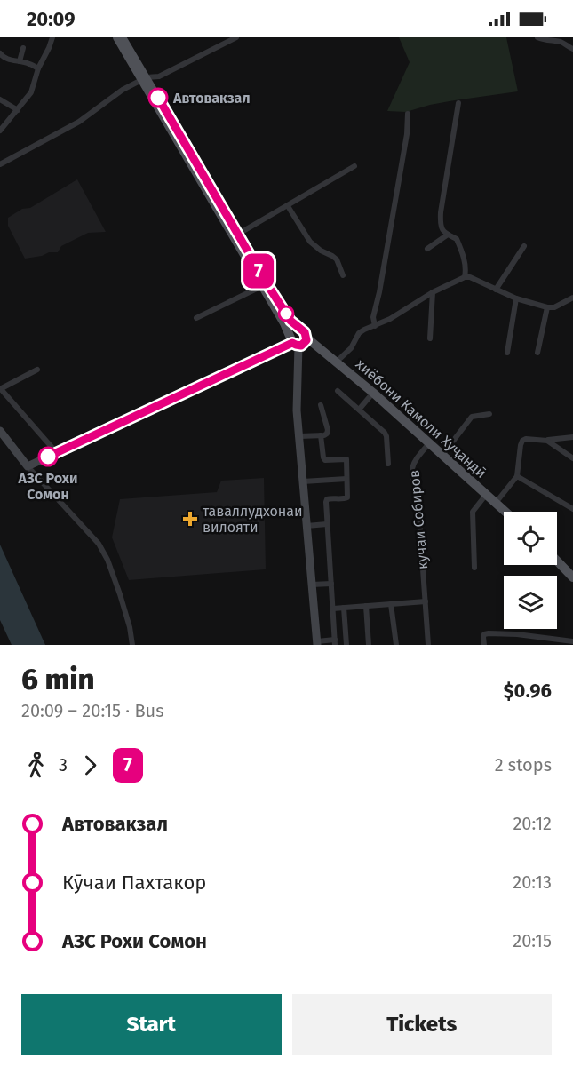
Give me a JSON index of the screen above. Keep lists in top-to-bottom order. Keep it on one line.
{"streets":{"main road":["хиёбони Камоли Хуҷандӣ"],"street":["кучаи Собиров"]},"crossings":[["хиёбони Камоли Хуҷандӣ","кучаи Собиров"]],"places":{"other":["Автовакзал","АЗС Рохи Сомон"],"health":["таваллудхонаи вилояти"]},"lines":["bus line 7"],"page":{"status":"20:09","on_map":"7","heading":["6 min","20:09 – 20:15 · Bus","$0.96"],"legs":["3","7","2 stops"],"list":[{"name":"Автовакзал","value":"20:12"},{"name":"Кӯчаи Пахтакор","value":"20:13"},{"name":"АЗС Рохи Сомон","value":"20:15"}],"buttons":["Start","Tickets"]}}
